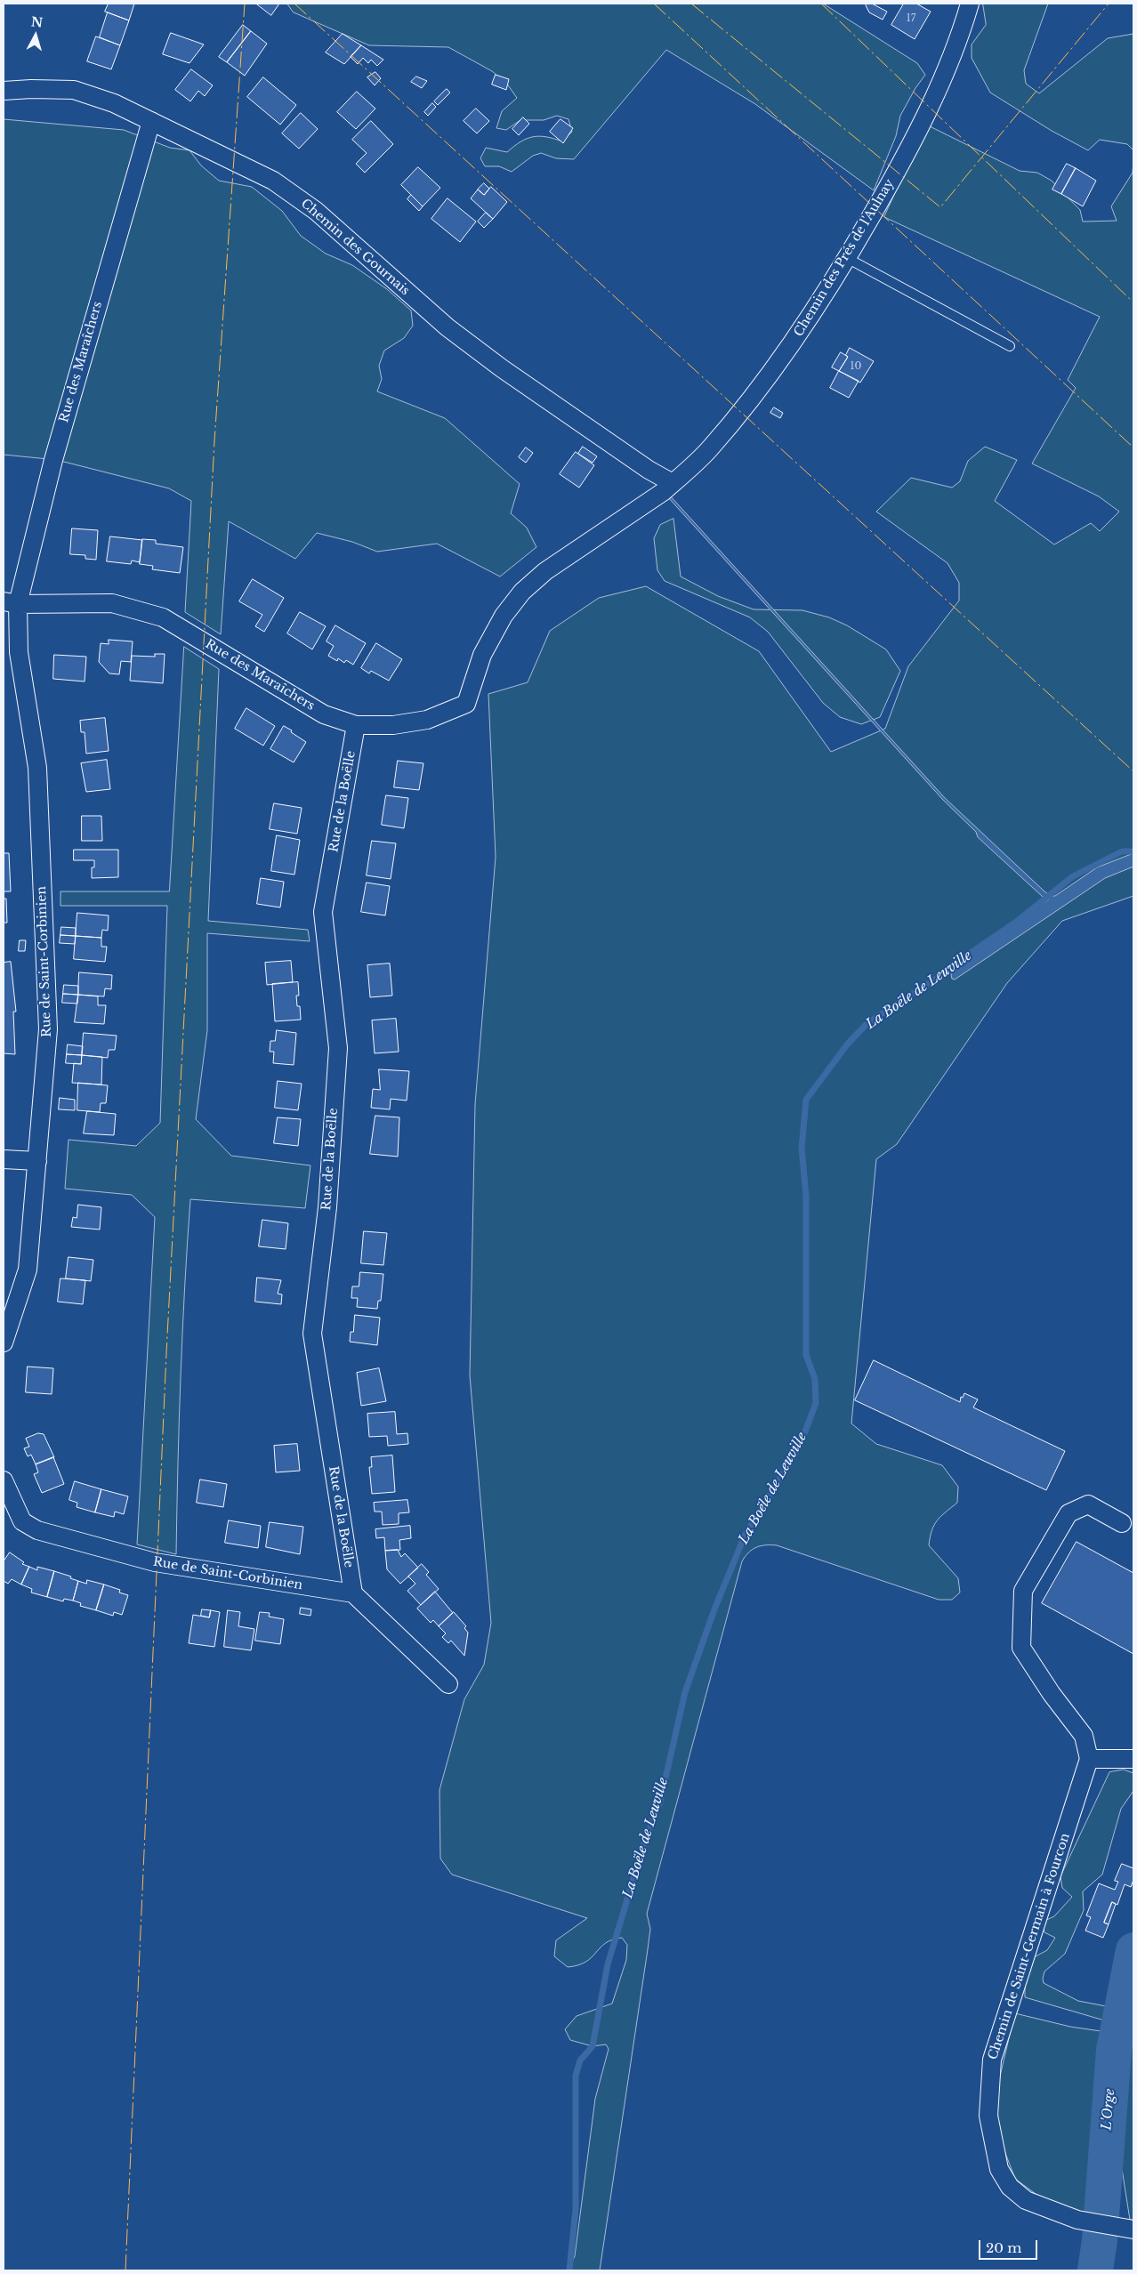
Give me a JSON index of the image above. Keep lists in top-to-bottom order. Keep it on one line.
{"streets":{"street":["Chemin des Gournais","Chemin des Prés de l'Aulnay","Rue des Maraîchers","Rue de la Boëlle","Rue de Saint-Corbinien","Chemin de Saint-Germain à Fourcon"]},"crossings":[["Chemin des Gournais","Chemin des Prés de l'Aulnay"],["Chemin des Gournais","Rue des Maraîchers"],["Chemin des Prés de l'Aulnay","Rue des Maraîchers"],["Rue des Maraîchers","Rue de la Boëlle"],["Rue des Maraîchers","Rue de Saint-Corbinien"],["Rue de la Boëlle","Rue de Saint-Corbinien"]],"water":["La Boële de Leuville","L'Orge"],"house_numbers":["17","10"],"scale_bar":"20 m","north":"top"}
